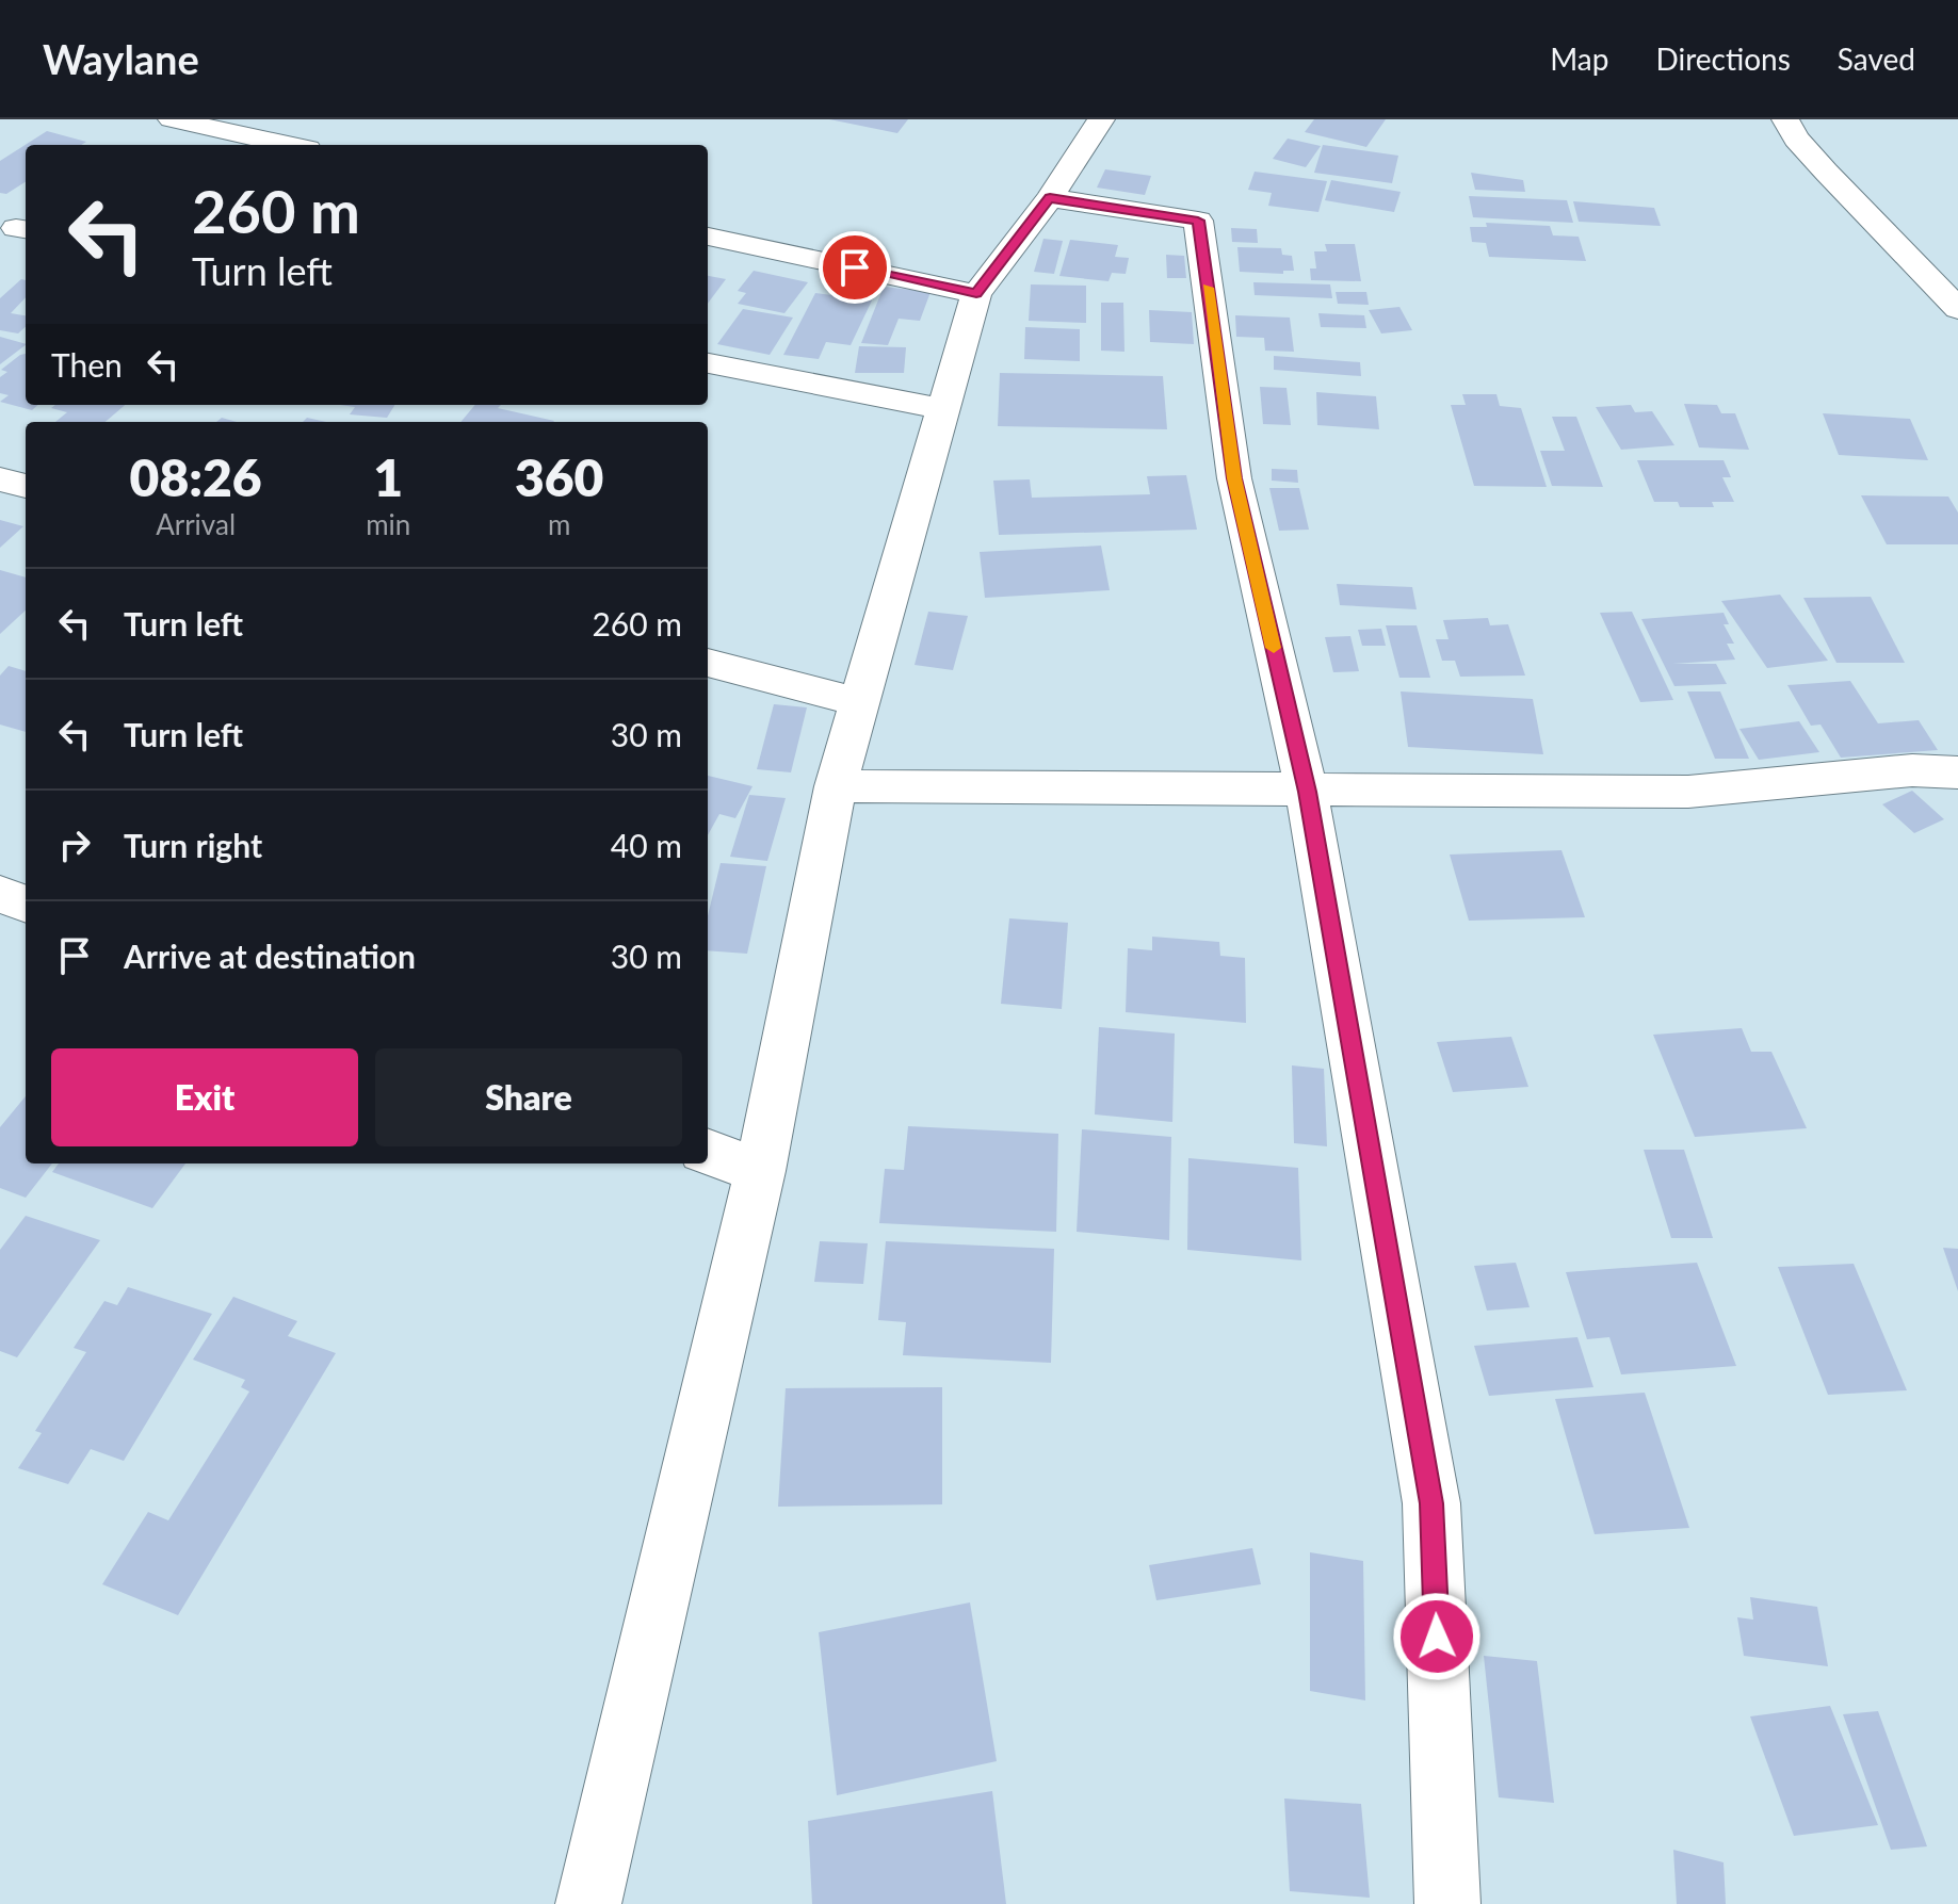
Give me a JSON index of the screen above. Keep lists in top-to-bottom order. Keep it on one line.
{"page":{"header":"Waylane","nav":["Map","Directions","Saved"],"turn":["260 m","Turn left"],"then":"Then","eta":["08:26","Arrival","1","min","360","m"],"list":[{"name":"Turn left","value":"260 m"},{"name":"Turn left","value":"30 m"},{"name":"Turn right","value":"40 m"},{"name":"Arrive at destination","value":"30 m"}],"buttons":["Exit","Share"]}}
